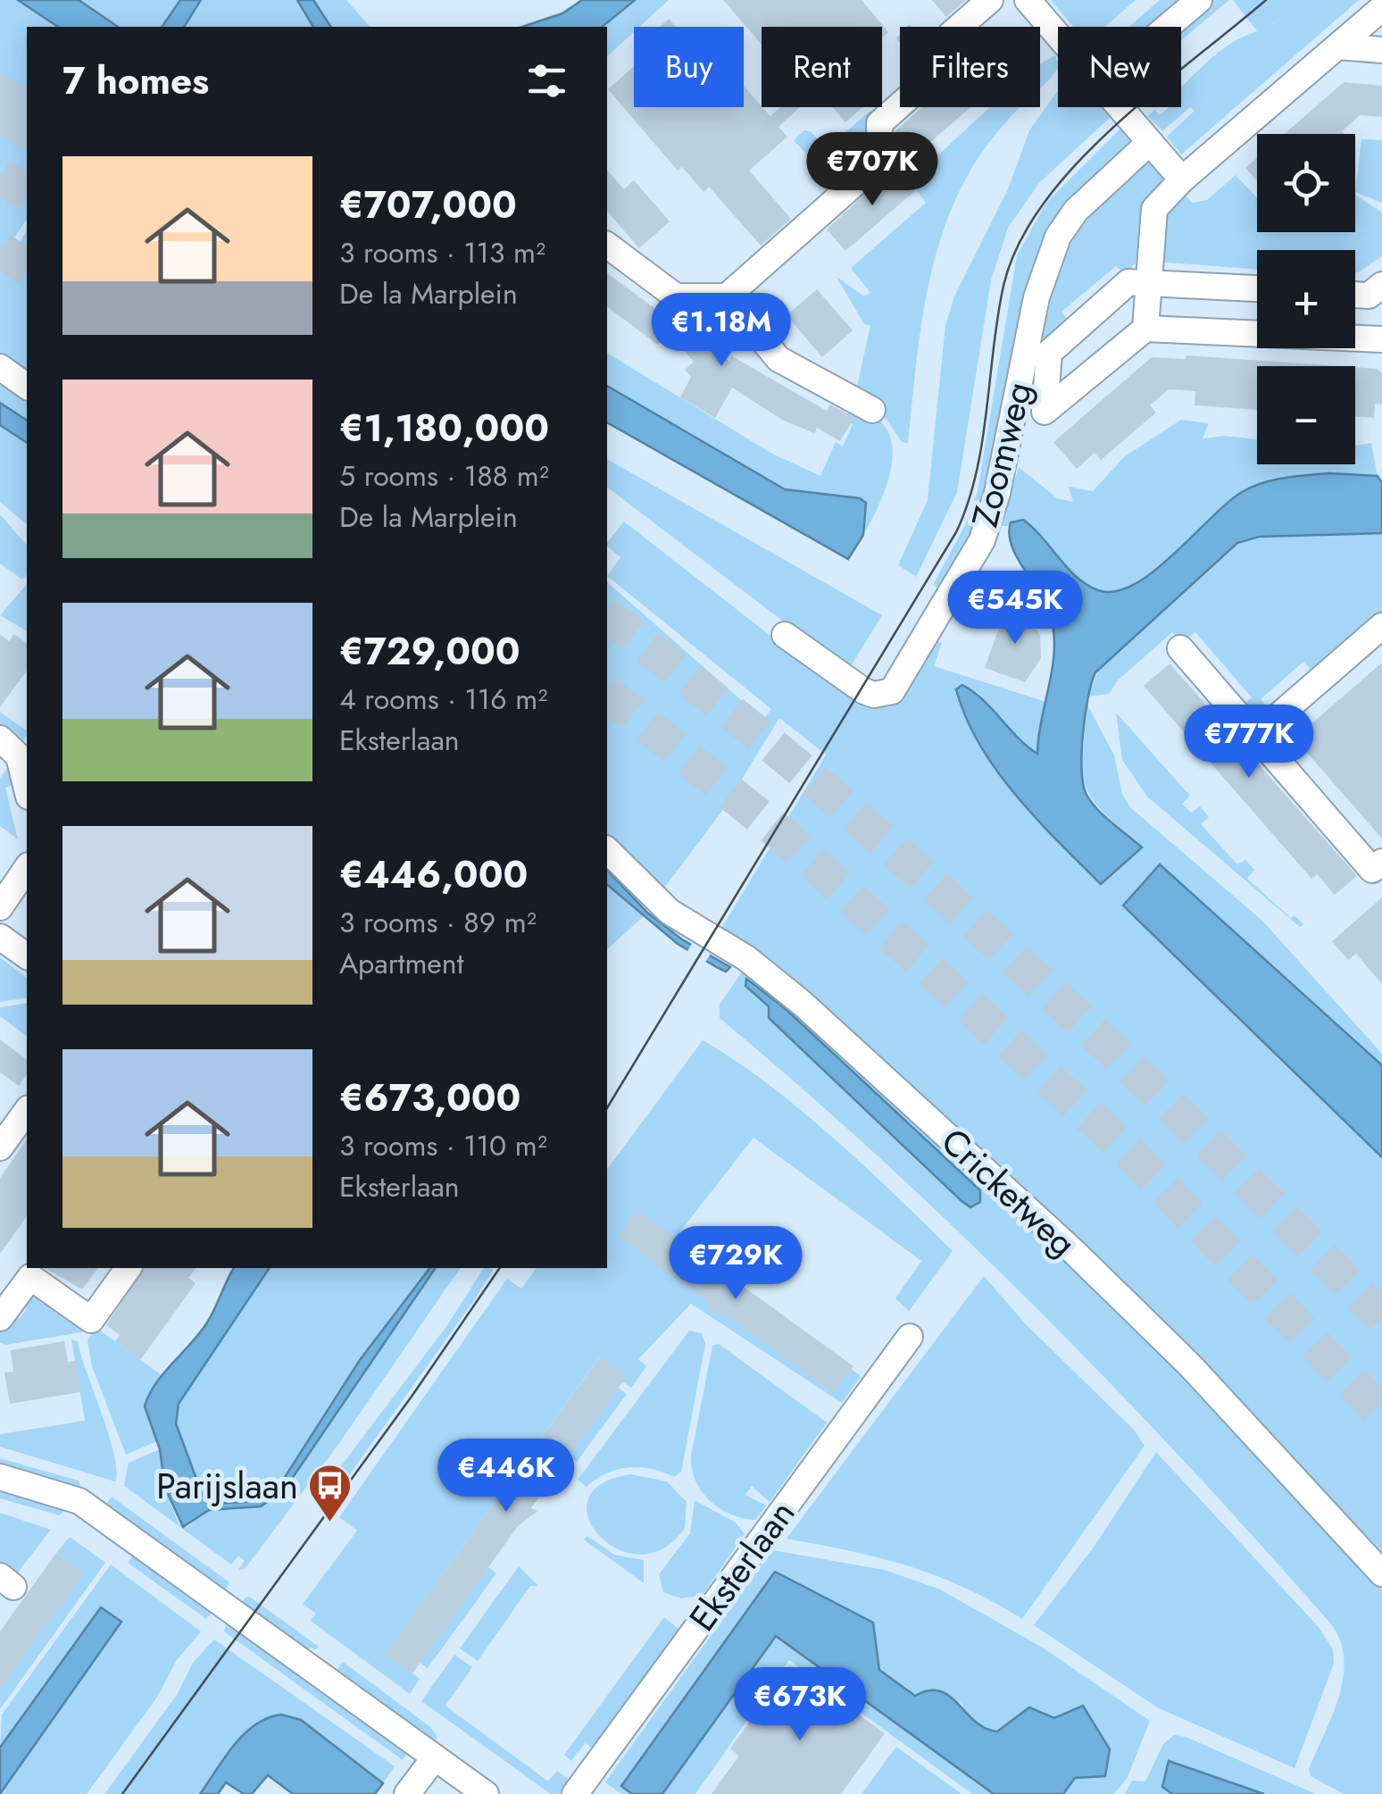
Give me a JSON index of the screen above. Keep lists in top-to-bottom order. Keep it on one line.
{"streets":{"street":["Zoomweg","Cricketweg","Eksterlaan"]},"places":{"bus stop":["Parijslaan"]},"page":{"chip":["Buy","Rent","Filters","New"],"heading":"7 homes","price":["€707K","€1.18M","€545K","€777K","€729K","€446K","€673K"],"map_buttons":["+","−"],"list":[{"name":"€707,000","note":"3 rooms · 113 m² · De la Marplein"},{"name":"€1,180,000","note":"5 rooms · 188 m² · De la Marplein"},{"name":"€729,000","note":"4 rooms · 116 m² · Eksterlaan"},{"name":"€446,000","note":"3 rooms · 89 m² · Apartment"},{"name":"€673,000","note":"3 rooms · 110 m² · Eksterlaan"}]}}
